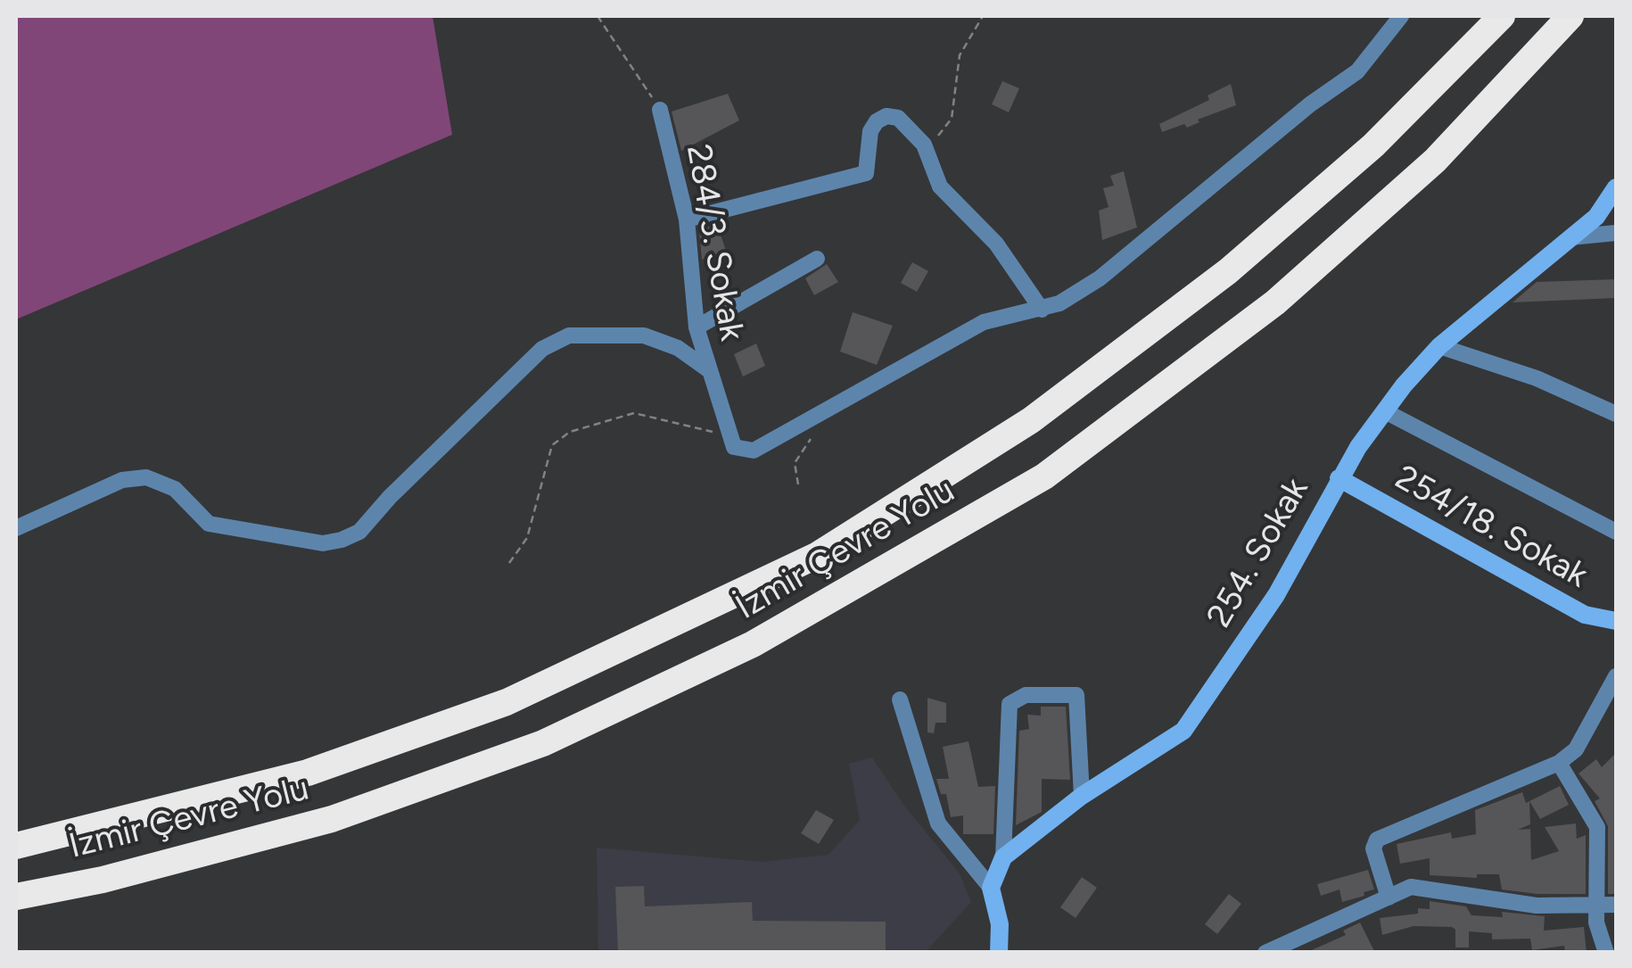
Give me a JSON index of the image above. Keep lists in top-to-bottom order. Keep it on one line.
{"streets":{"highway":["İzmir Çevre Yolu"],"street":["284/3. Sokak","254/18. Sokak","254. Sokak"]},"crossings":[["254/18. Sokak","254. Sokak"]]}
